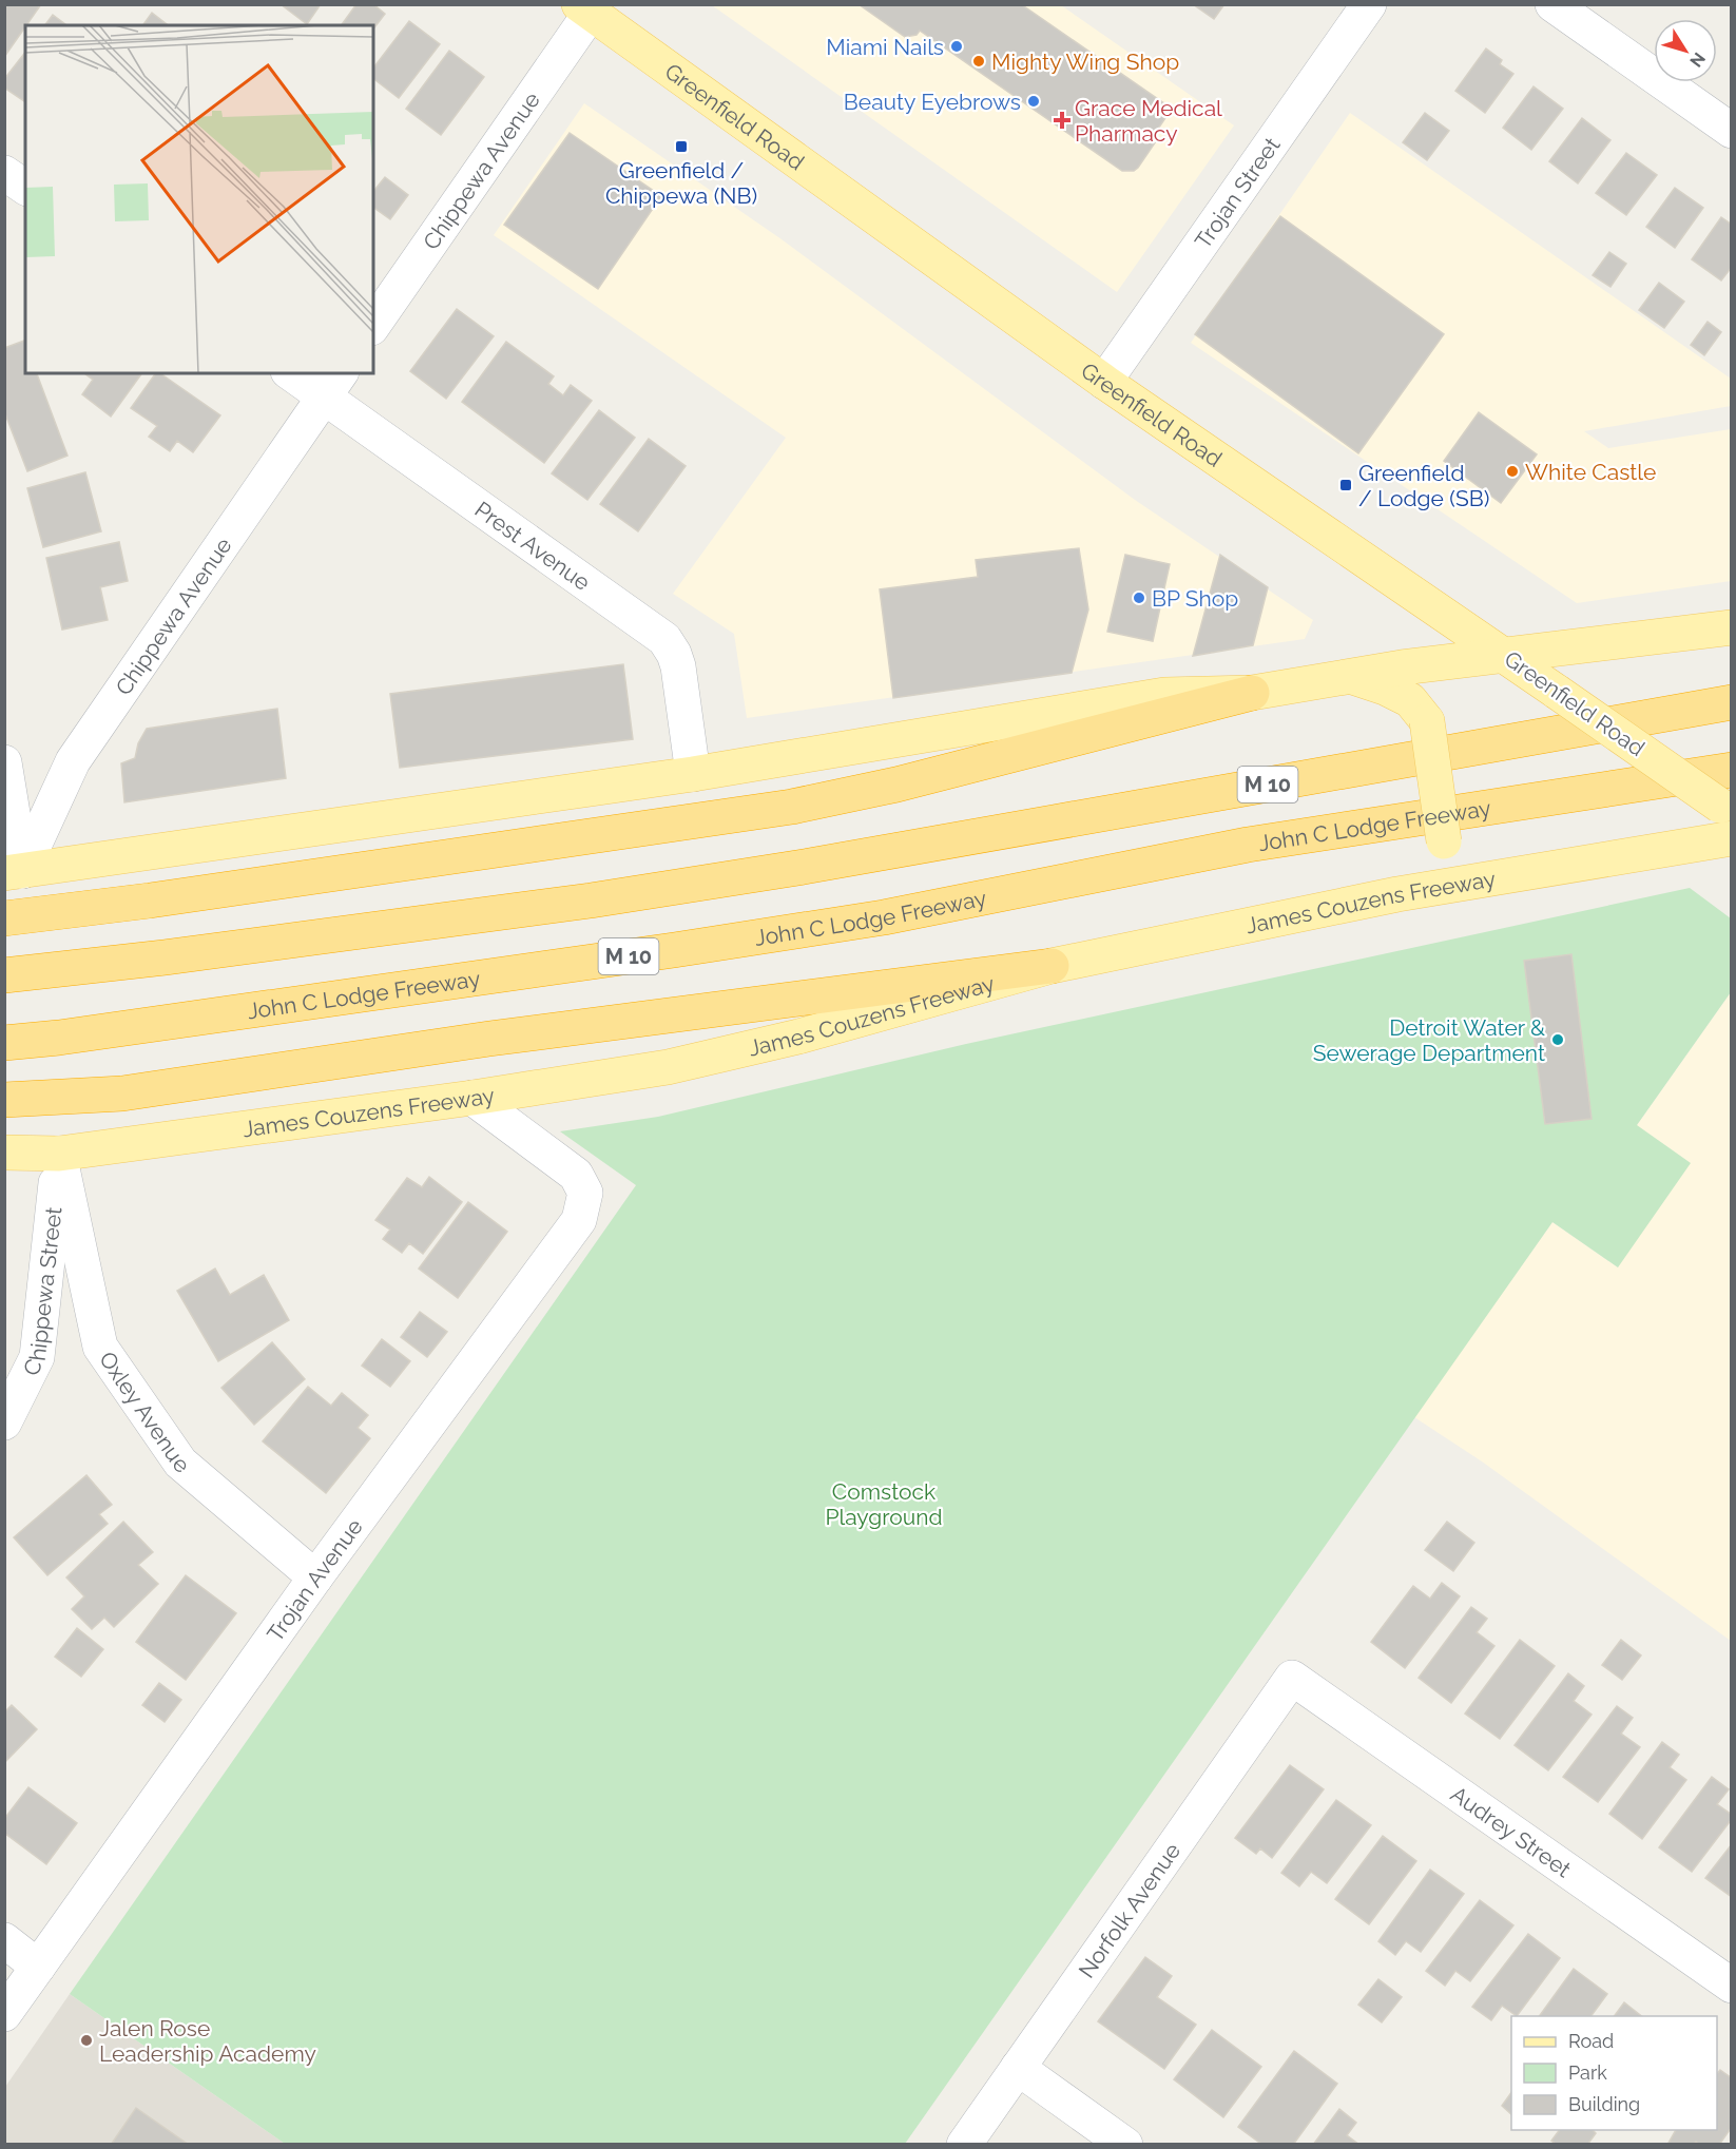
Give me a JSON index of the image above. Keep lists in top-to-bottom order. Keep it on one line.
{"streets":{"highway":["M 10","John C Lodge Freeway"],"main road":["Greenfield Road","James Couzens Freeway"],"street":["Chippewa Avenue","Trojan Street","Prest Avenue","Chippewa Street","Oxley Avenue","Trojan Avenue","Audrey Street","Norfolk Avenue"]},"crossings":[["Greenfield Road","Chippewa Avenue"],["Greenfield Road","Trojan Street"],["Chippewa Avenue","Prest Avenue"],["James Couzens Freeway","Chippewa Street"],["James Couzens Freeway","Oxley Avenue"],["James Couzens Freeway","Trojan Avenue"],["Chippewa Street","Oxley Avenue"],["Oxley Avenue","Trojan Avenue"],["Audrey Street","Norfolk Avenue"]],"parks":["Comstock Playground"],"places":{"other":["Miami Nails","Mighty Wing Shop","Beauty Eyebrows","White Castle","BP Shop","Detroit Water & Sewerage Department","Jalen Rose Leadership Academy"],"health":["Grace Medical Pharmacy"],"transit":["Greenfield / Chippewa (NB)","Greenfield / Lodge (SB)"]},"legend":["Road","Park","Building"],"north":"bottom right"}
